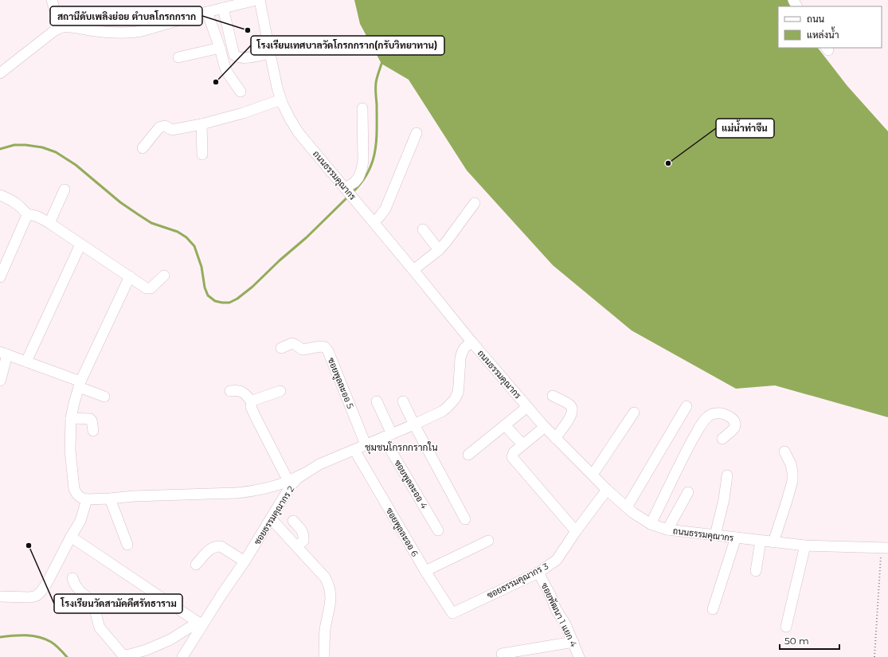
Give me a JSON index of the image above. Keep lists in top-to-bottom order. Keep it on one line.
{"streets":{"street":["ถนนธรรมคุณากร","ซอยพูลละออ 5","ซอยพูลละออ 4","ซอยธรรมคุณากร 2","ซอยพูลละออ 6","ซอยธรรมคุณากร 3","ซอยพัฒนา 1 แยก 4"]},"crossings":[["ถนนธรรมคุณากร","ซอยธรรมคุณากร 2"],["ถนนธรรมคุณากร","ซอยธรรมคุณากร 3"],["ซอยพูลละออ 5","ซอยธรรมคุณากร 2"],["ซอยพูลละออ 4","ซอยธรรมคุณากร 2"],["ซอยธรรมคุณากร 2","ซอยพูลละออ 6"],["ซอยพูลละออ 6","ซอยธรรมคุณากร 3"],["ซอยธรรมคุณากร 3","ซอยพัฒนา 1 แยก 4"]],"districts":["ชุมชนโกรกกรากใน"],"places":["สถานีดับเพลิงย่อย ตำบลโกรกกราก","โรงเรียนเทศบาลวัดโกรกกราก(กรับวิทยาทาน)","แม่น้ำท่าจีน","โรงเรียนวัดสามัคคีศรัทธาราม"],"legend":["ถนน","แหล่งน้ำ"],"scale_bar":"50 m"}
